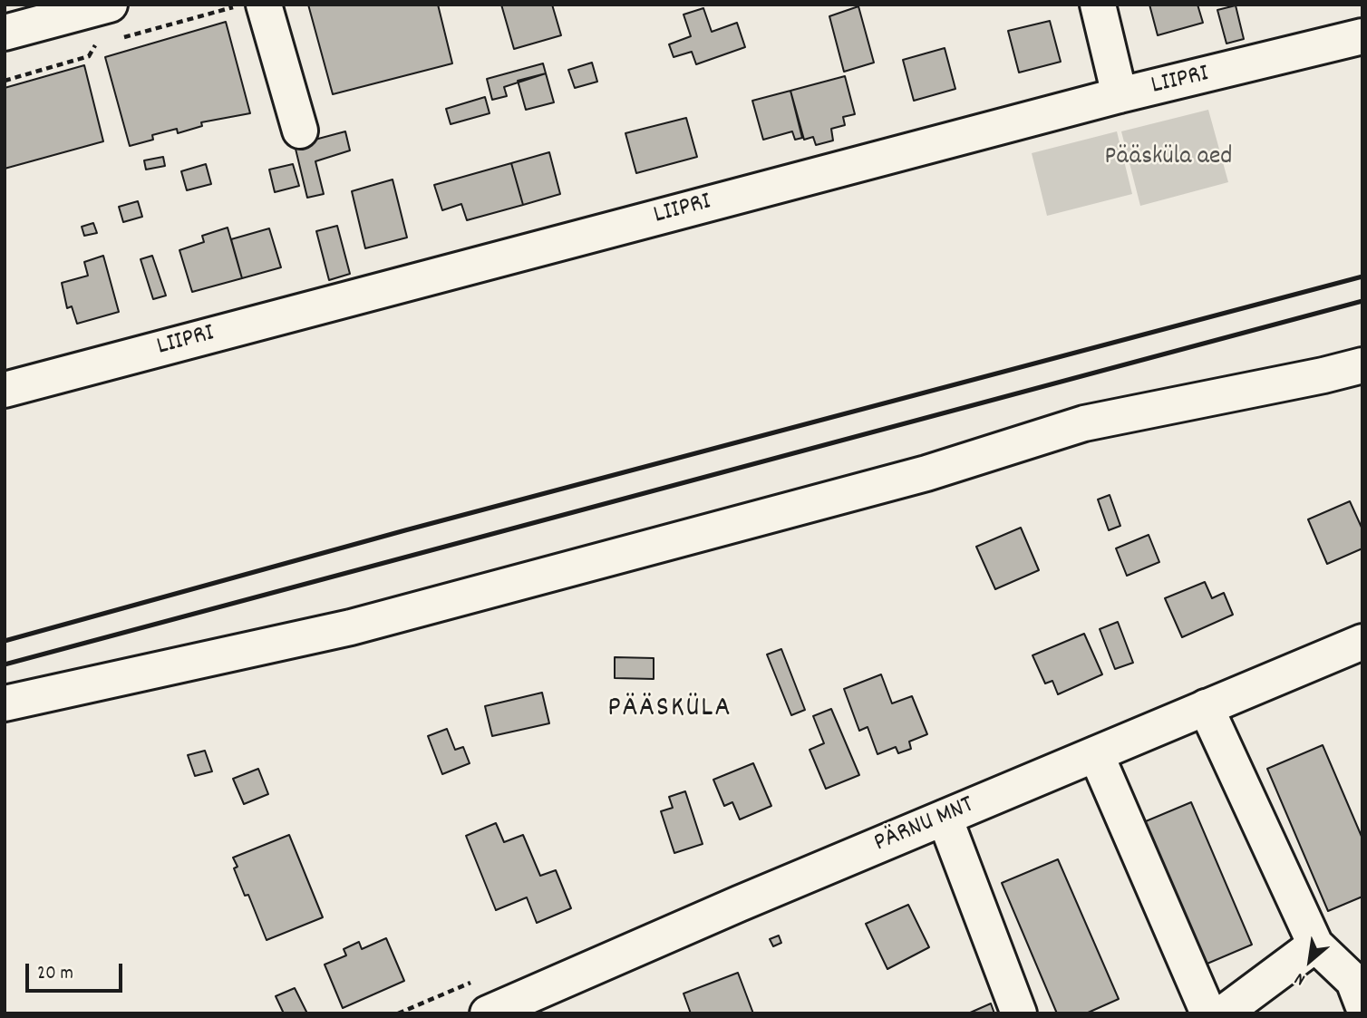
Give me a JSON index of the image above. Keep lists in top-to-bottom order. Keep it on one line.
{"streets":{"street":["LIIPRI","PÄRNU MNT"]},"districts":["PÄÄSKÜLA"],"parks":["Pääsküla aed"],"scale_bar":"20 m","north":"bottom left"}
